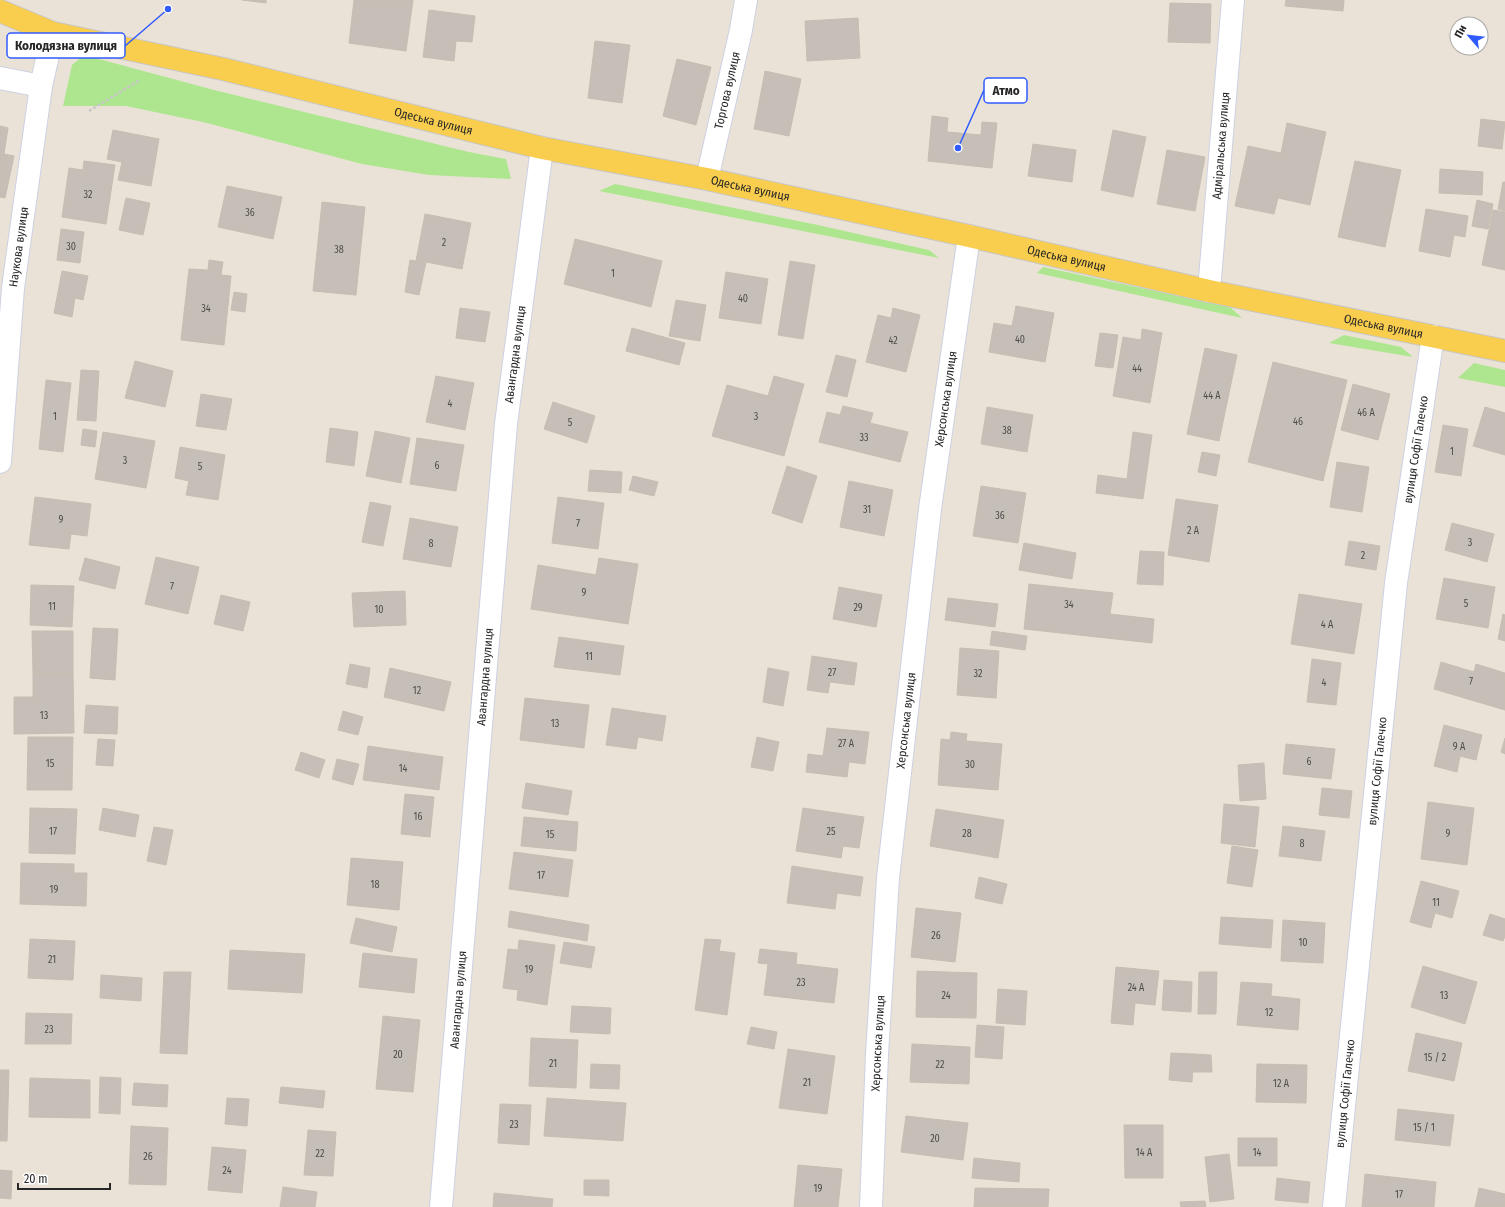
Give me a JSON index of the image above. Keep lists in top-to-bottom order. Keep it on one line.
{"streets":{"main road":["Одеська вулиця"],"street":["Торгова вулиця","Адміральська вулиця","Наукова вулиця","Авангардна вулиця","Херсонська вулиця","вулиця Софії Галечко"]},"crossings":[["Торгова вулиця","Одеська вулиця"],["Одеська вулиця","Адміральська вулиця"],["Одеська вулиця","Наукова вулиця"],["Одеська вулиця","Авангардна вулиця"],["Одеська вулиця","Херсонська вулиця"],["Одеська вулиця","вулиця Софії Галечко"]],"places":["Колодязна вулиця","Атмо"],"house_numbers":["32","36","2","30","38","1","40","34","40","42","44","44 А","4","46 А","1","3","46","5","38","33","1","3","6","5","31","36","9","7","2 А","3","8","2","7","9","5","34","11","29","10","4 А","11","27","32","7","4","12","13","13","27 А","9 А","6","15","30","14","16","17","25","28","9","15","8","17","18","19","11","26","10","21","19","23","24 А","24","13","12","23","20","15 / 2","21","22","21","12 А","23","15 / 1","20","14 А","14","22","26","24","19","17"],"scale_bar":"20 m","north":"top left"}
